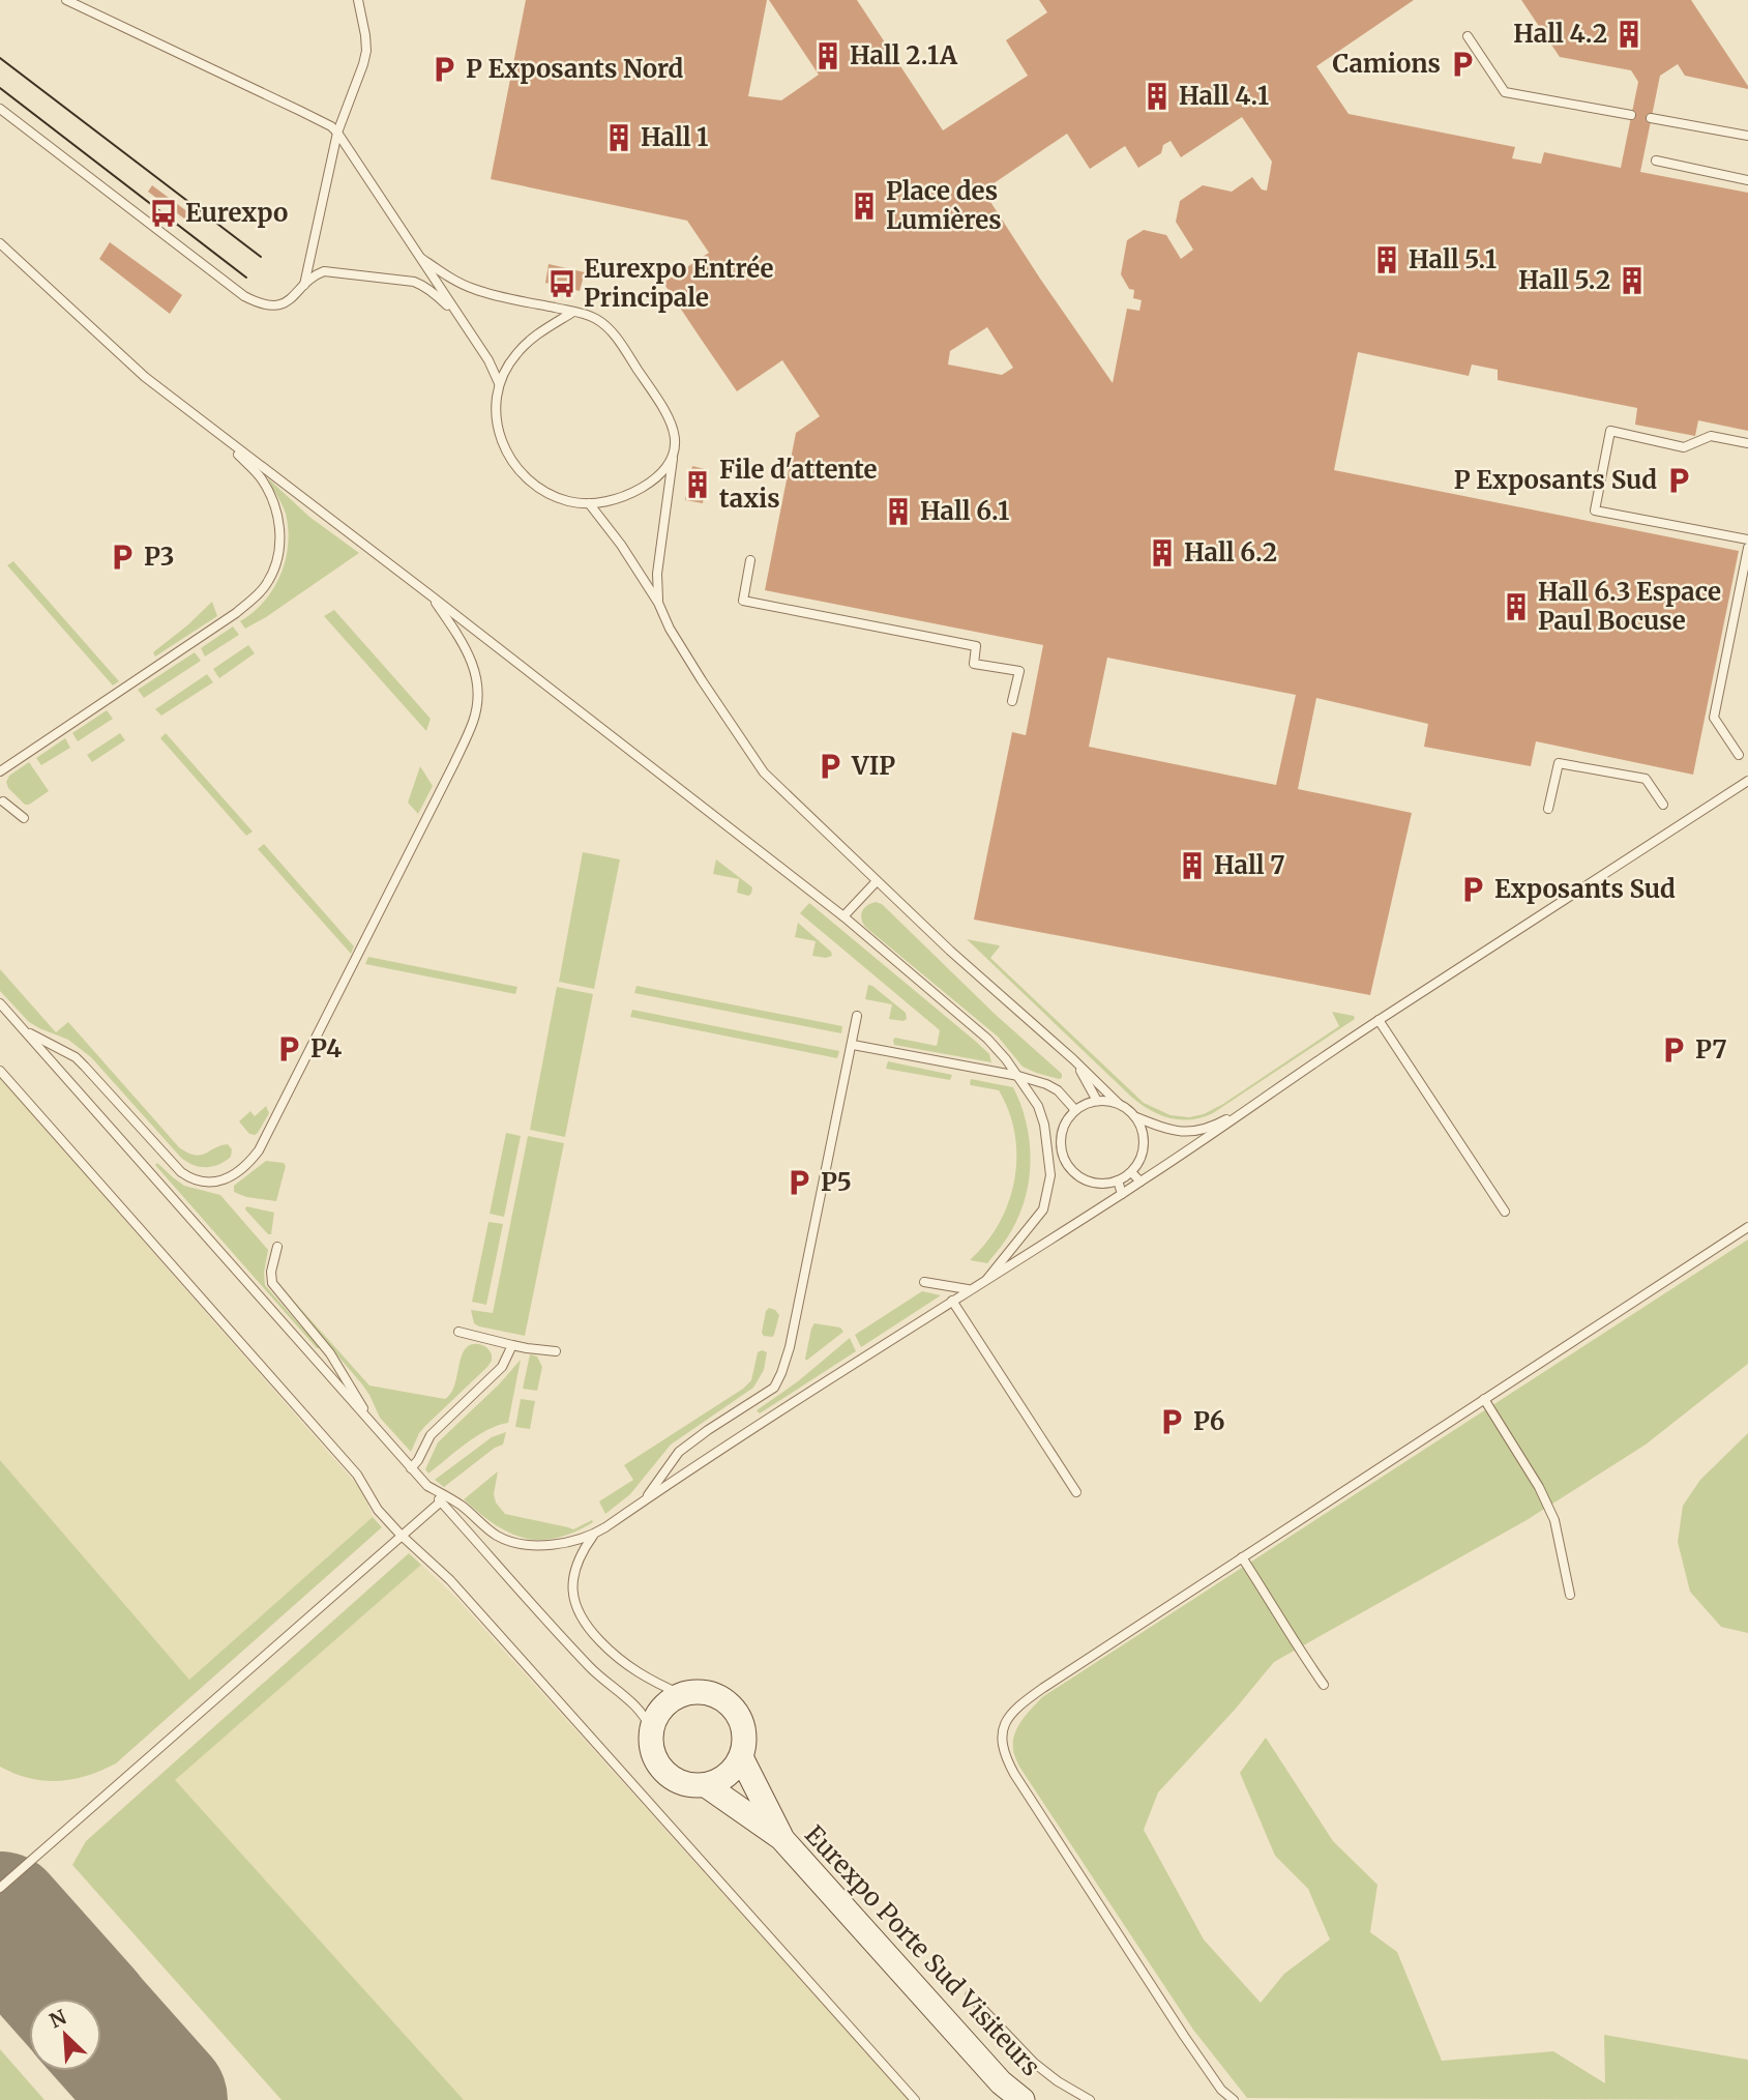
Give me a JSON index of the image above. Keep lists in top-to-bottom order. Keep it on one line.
{"streets":{"street":["Eurexpo Porte Sud Visiteurs"]},"places":{"building":["Hall 4.2","Hall 2.1A","Hall 4.1","Hall 1","Place des Lumières","Hall 5.1","Hall 5.2","File d'attente taxis","Hall 6.1","Hall 6.2","Hall 6.3 Espace Paul Bocuse","Hall 7"],"parking":["Camions","P Exposants Nord","P Exposants Sud","P3","VIP","Exposants Sud","P4","P7","P5","P6"],"bus stop":["Eurexpo","Eurexpo Entrée Principale"]},"north":"top left"}
